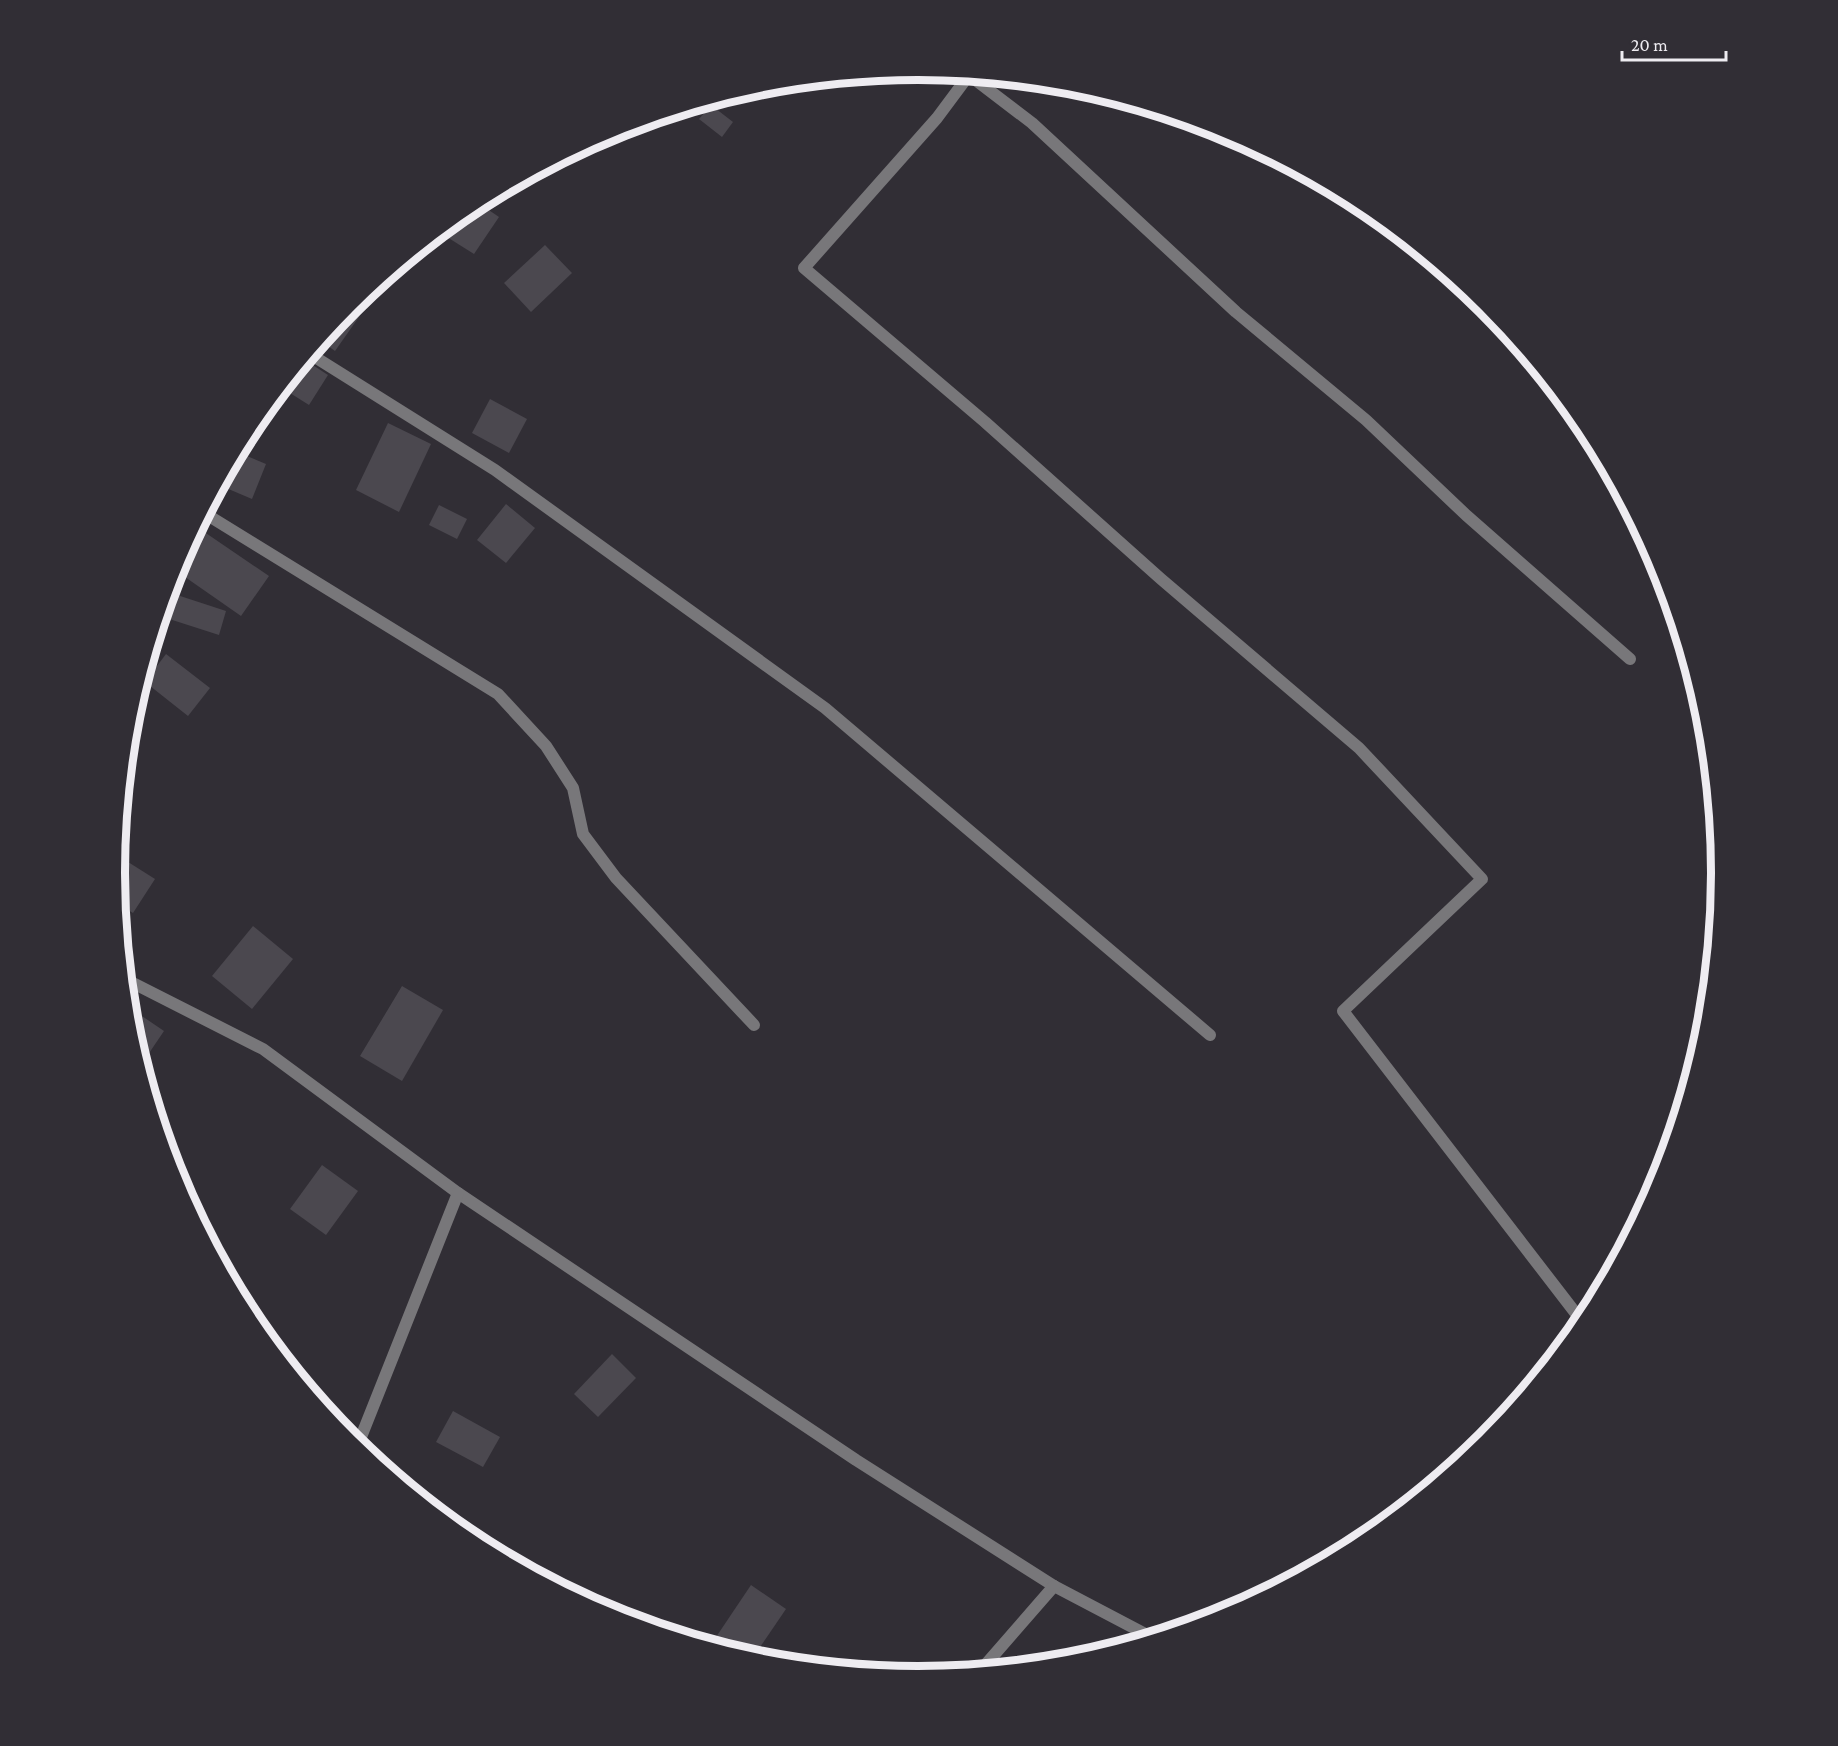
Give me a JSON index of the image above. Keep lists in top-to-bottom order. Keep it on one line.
{"scale_bar":"20 m"}
